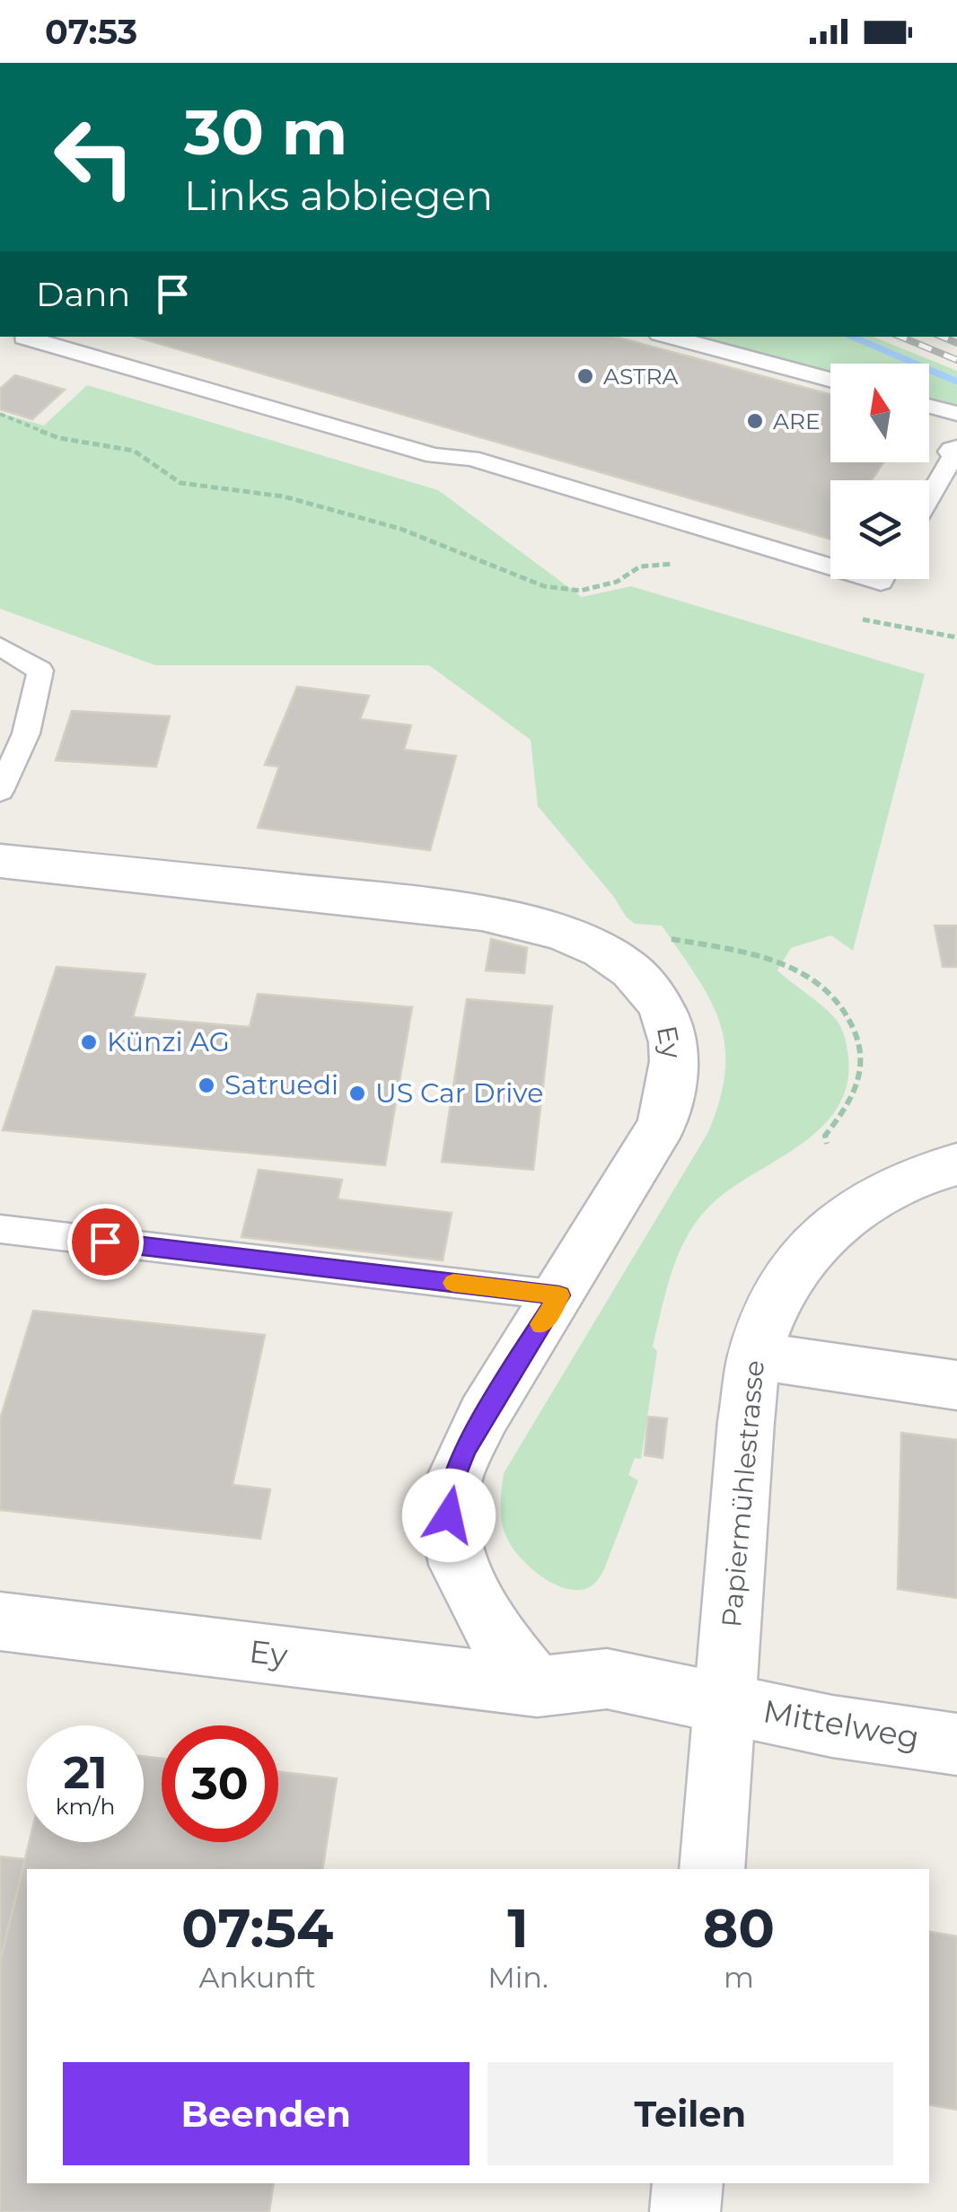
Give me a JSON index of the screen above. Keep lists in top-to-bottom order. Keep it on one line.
{"streets":{"street":["Ey","Papiermühlestrasse","Mittelweg"]},"crossings":[["Ey","Papiermühlestrasse"],["Ey","Mittelweg"],["Papiermühlestrasse","Mittelweg"]],"places":["ASTRA","ARE","Künzi AG","Satruedi","US Car Drive"],"north":"top","page":{"status":"07:53","turn":["30 m","Links abbiegen"],"then":"Dann","speed":"21 km/h","limit":"30","eta":["07:54","Ankunft","1","Min.","80","m"],"buttons":["Beenden","Teilen"]}}
